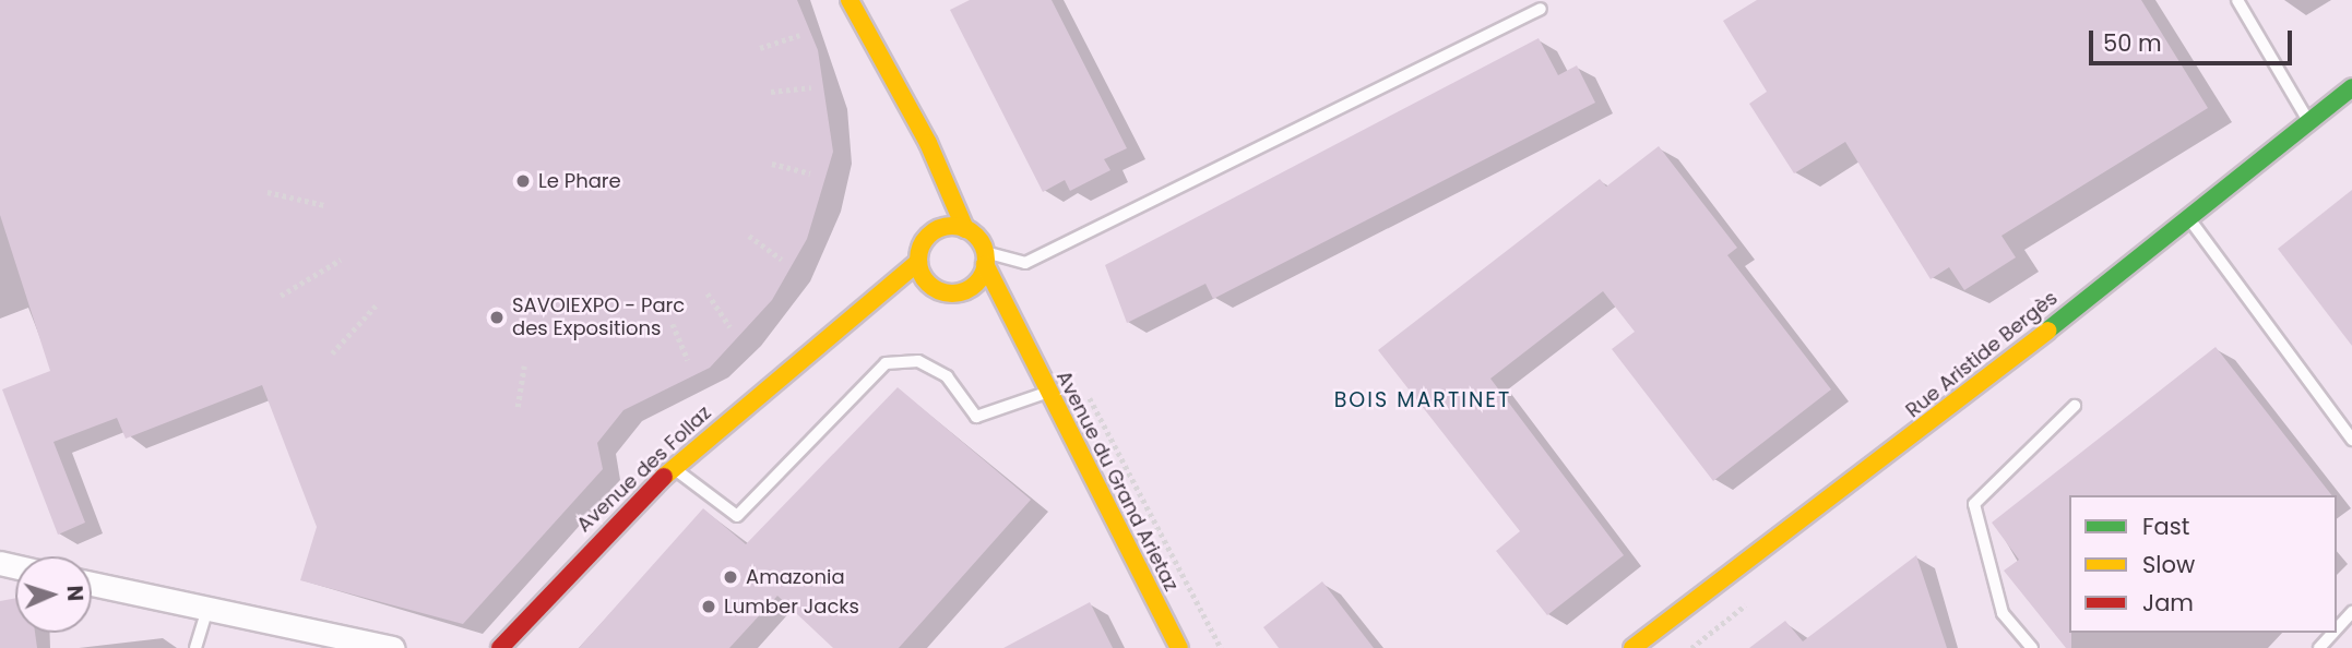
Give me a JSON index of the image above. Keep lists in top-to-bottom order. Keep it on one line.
{"streets":{"street":["Rue Aristide Bergès","Avenue des Follaz","Avenue du Grand Arietaz"]},"crossings":[["Avenue des Follaz","Avenue du Grand Arietaz"]],"districts":["BOIS MARTINET"],"places":["Le Phare","SAVOIEXPO - Parc des Expositions","Amazonia","Lumber Jacks"],"legend":["Fast","Slow","Jam"],"scale_bar":"50 m","north":"right"}
